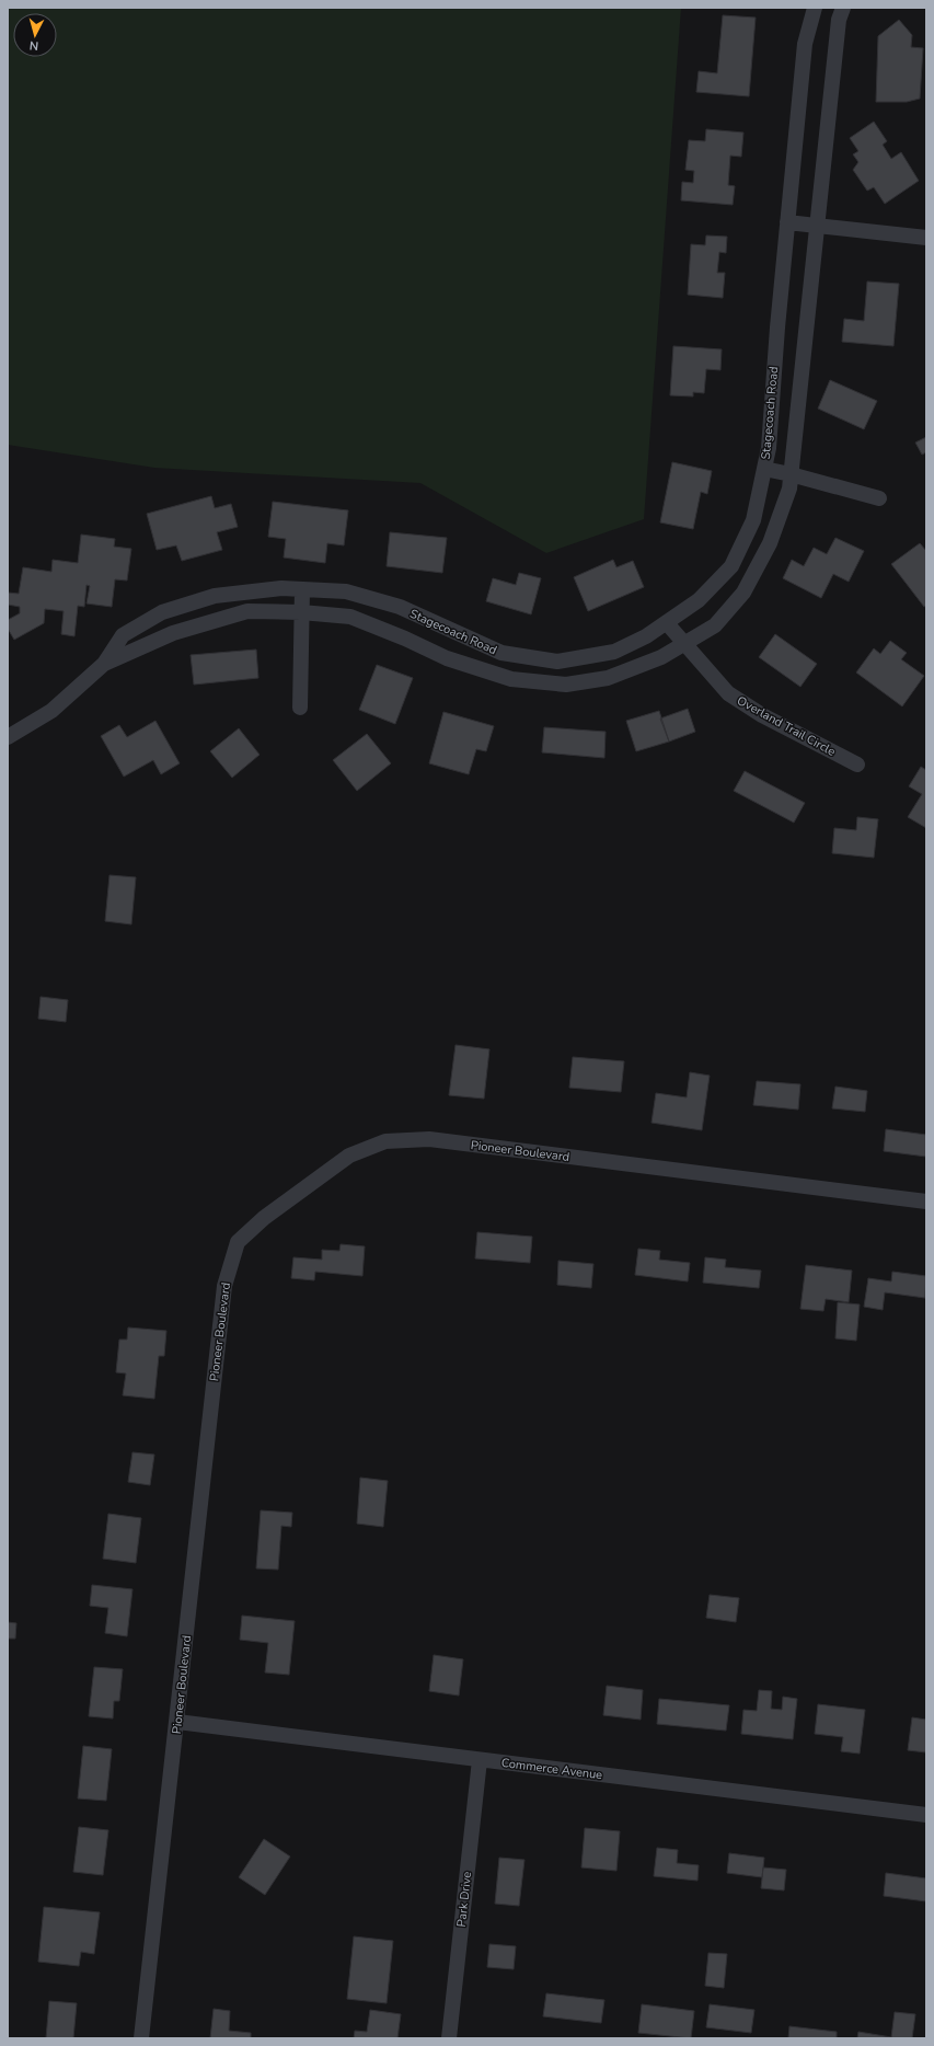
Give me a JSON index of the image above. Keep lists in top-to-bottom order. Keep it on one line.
{"streets":{"street":["Stagecoach Road","Overland Trail Circle","Pioneer Boulevard","Commerce Avenue","Park Drive"]},"crossings":[["Stagecoach Road","Overland Trail Circle"],["Pioneer Boulevard","Commerce Avenue"],["Commerce Avenue","Park Drive"]],"north":"bottom"}
